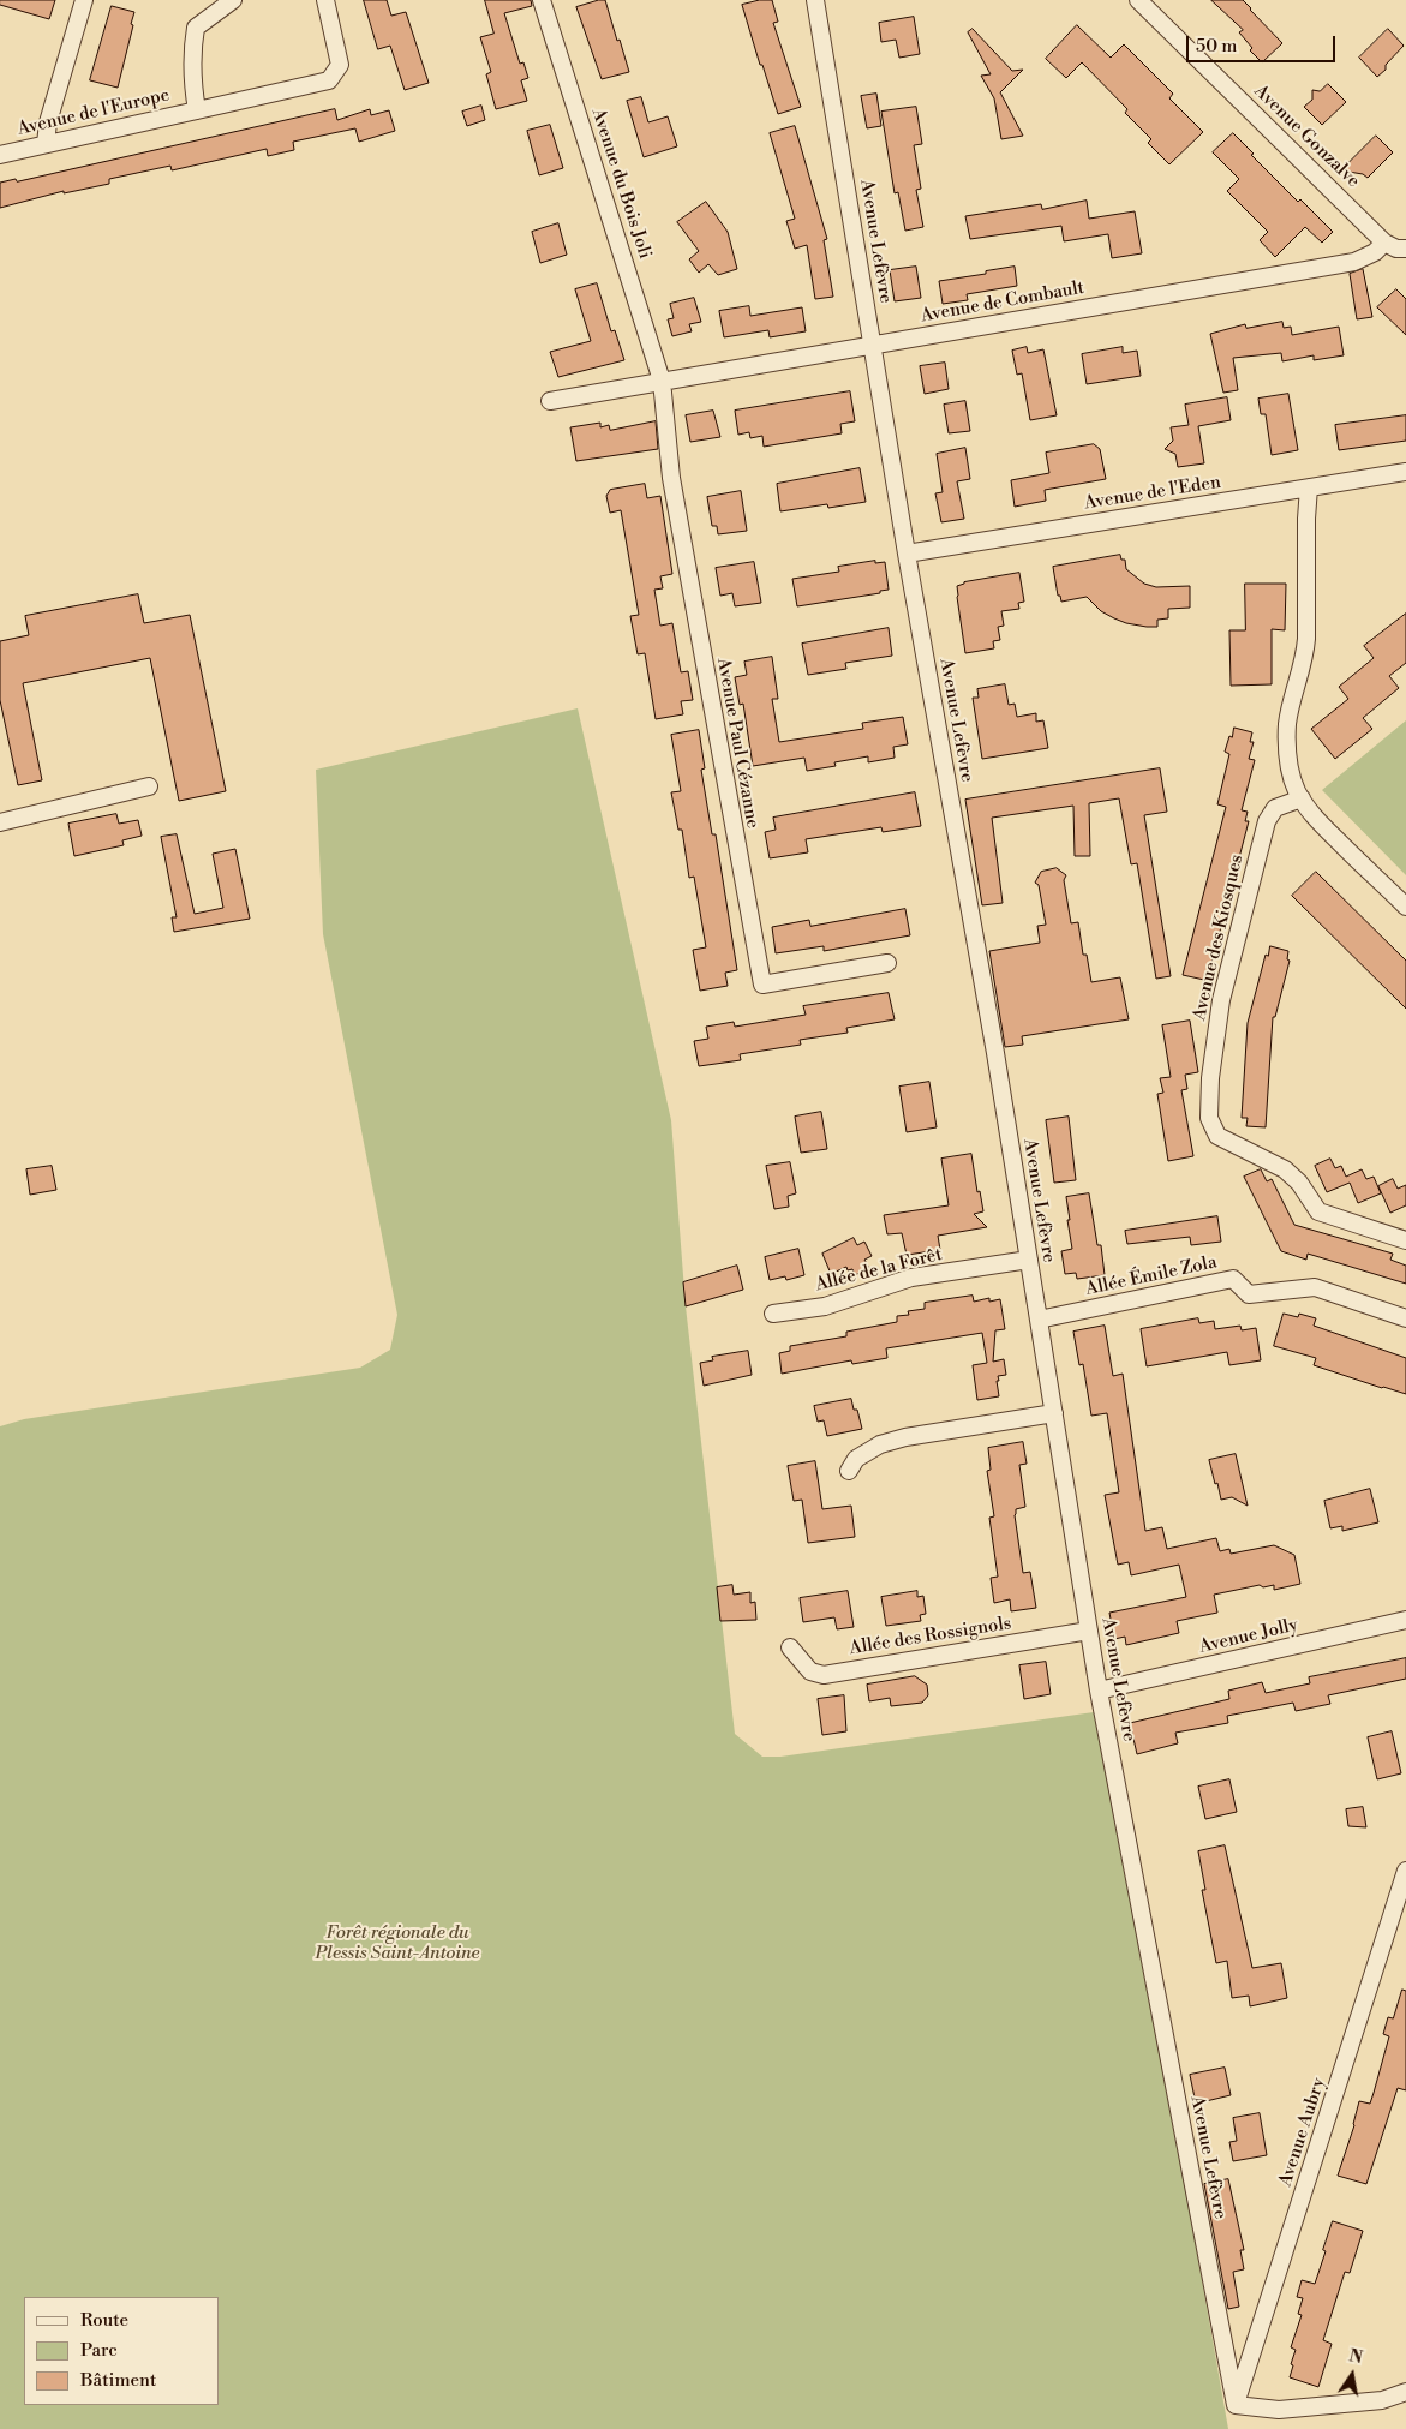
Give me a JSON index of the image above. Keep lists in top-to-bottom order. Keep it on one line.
{"streets":{"street":["Avenue de l'Europe","Avenue Gonzalve","Avenue du Bois Joli","Avenue Lefèvre","Avenue de Combault","Avenue de l'Eden","Avenue Paul Cézanne","Avenue des Kiosques","Allée de la Forêt","Allée Émile Zola","Allée des Rossignols","Avenue Jolly","Avenue Aubry"]},"crossings":[["Avenue Gonzalve","Avenue de Combault"],["Avenue du Bois Joli","Avenue de Combault"],["Avenue du Bois Joli","Avenue Paul Cézanne"],["Avenue Lefèvre","Avenue de Combault"],["Avenue Lefèvre","Avenue de l'Eden"],["Avenue Lefèvre","Allée de la Forêt"],["Avenue Lefèvre","Allée Émile Zola"],["Avenue Lefèvre","Allée des Rossignols"],["Avenue Lefèvre","Avenue Jolly"],["Avenue Lefèvre","Avenue Aubry"],["Avenue de Combault","Avenue Paul Cézanne"]],"parks":["Forêt régionale du Plessis Saint-Antoine"],"legend":["Route","Parc","Bâtiment"],"scale_bar":"50 m","north":"top"}
